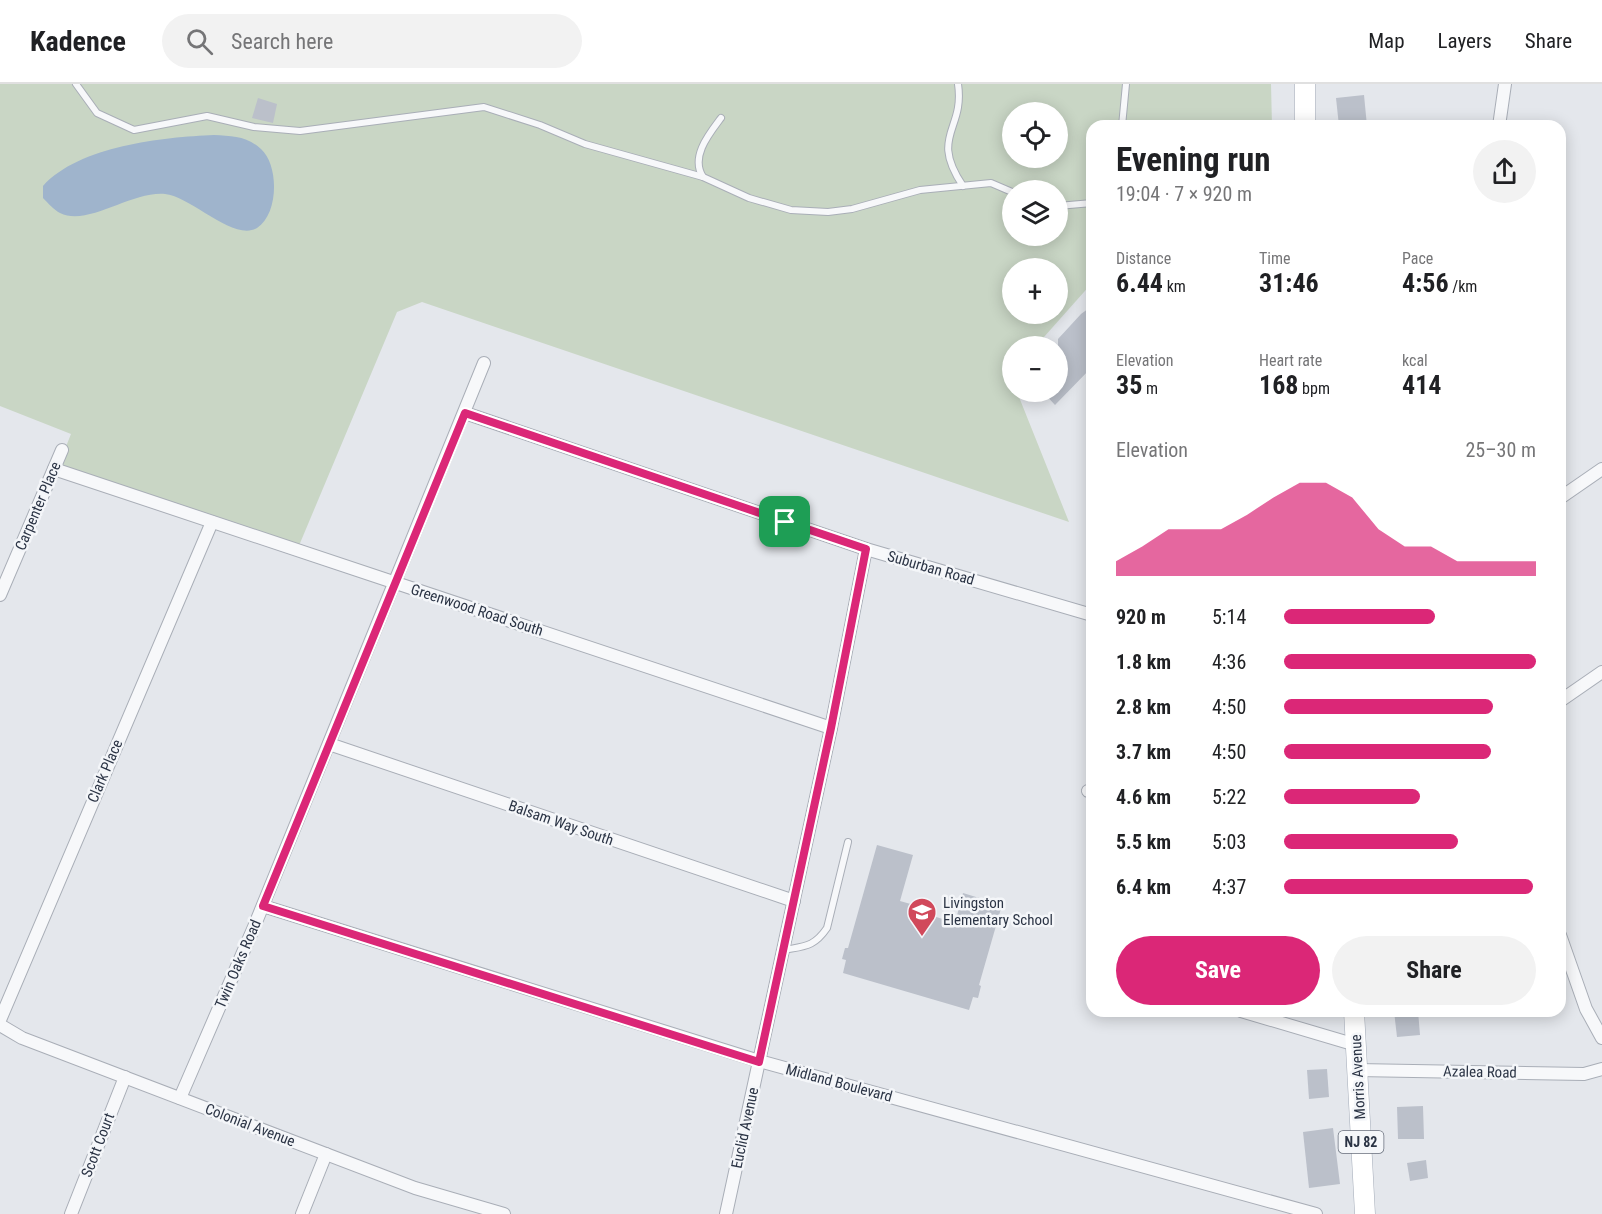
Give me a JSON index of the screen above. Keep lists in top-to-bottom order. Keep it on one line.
{"streets":{"main road":["Morris Avenue","NJ 82"],"street":["Carpenter Place","Suburban Road","Greenwood Road South","Clark Place","Balsam Way South","Twin Oaks Road","Azalea Road","Midland Boulevard","Colonial Avenue","Euclid Avenue","Scott Court"]},"crossings":[["Carpenter Place","Greenwood Road South"],["Suburban Road","Twin Oaks Road"],["Suburban Road","Euclid Avenue"],["Greenwood Road South","Clark Place"],["Greenwood Road South","Twin Oaks Road"],["Greenwood Road South","Euclid Avenue"],["Balsam Way South","Twin Oaks Road"],["Balsam Way South","Euclid Avenue"],["Twin Oaks Road","Midland Boulevard"],["Twin Oaks Road","Colonial Avenue"],["Azalea Road","Morris Avenue"],["Midland Boulevard","Euclid Avenue"],["Colonial Avenue","Scott Court"]],"places":{"school or university":["Livingston Elementary School"]},"page":{"header":"Kadence","search":"Search here","nav":["Map","Layers","Share"],"map_buttons":["+","−"],"heading":["Evening run","19:04 · 7 × 920 m"],"stats":[["Distance","6.44 km"],["Time","31:46"],["Pace","4:56 /km"],["Elevation","35 m"],["Heart rate","168 bpm"],["kcal","414"]],"chart":["Elevation","25–30 m"],"list":[{"name":"920 m","note":"5:14"},{"name":"1.8 km","note":"4:36"},{"name":"2.8 km","note":"4:50"},{"name":"3.7 km","note":"4:50"},{"name":"4.6 km","note":"5:22"},{"name":"5.5 km","note":"5:03"},{"name":"6.4 km","note":"4:37"}],"buttons":["Save","Share"]}}
